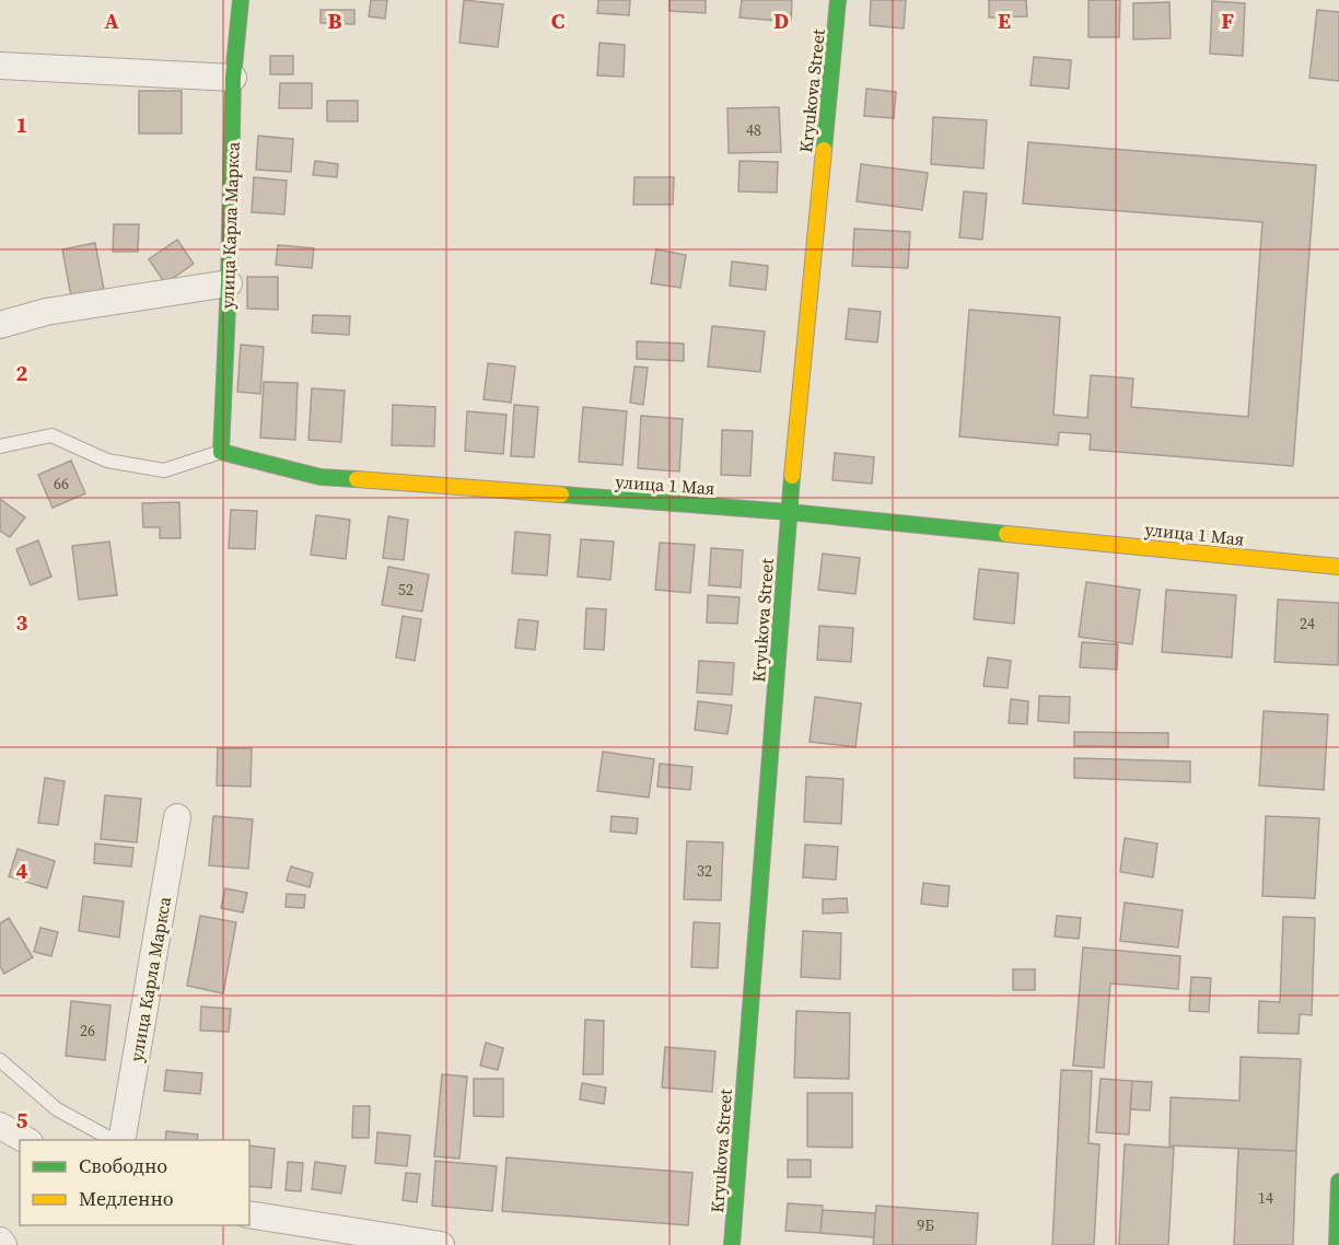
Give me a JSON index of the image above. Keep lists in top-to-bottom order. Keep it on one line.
{"streets":{"street":["Kryukova Street","улица Карла Маркса","улица 1 Мая"]},"crossings":[["Kryukova Street","улица 1 Мая"],["улица Карла Маркса","улица 1 Мая"]],"house_numbers":["48","66","52","24","32","26","14","9Б"],"legend":["Свободно","Медленно"],"grid":{"columns":["A","B","C","D","E","F"],"rows":["1","2","3","4","5"]}}
